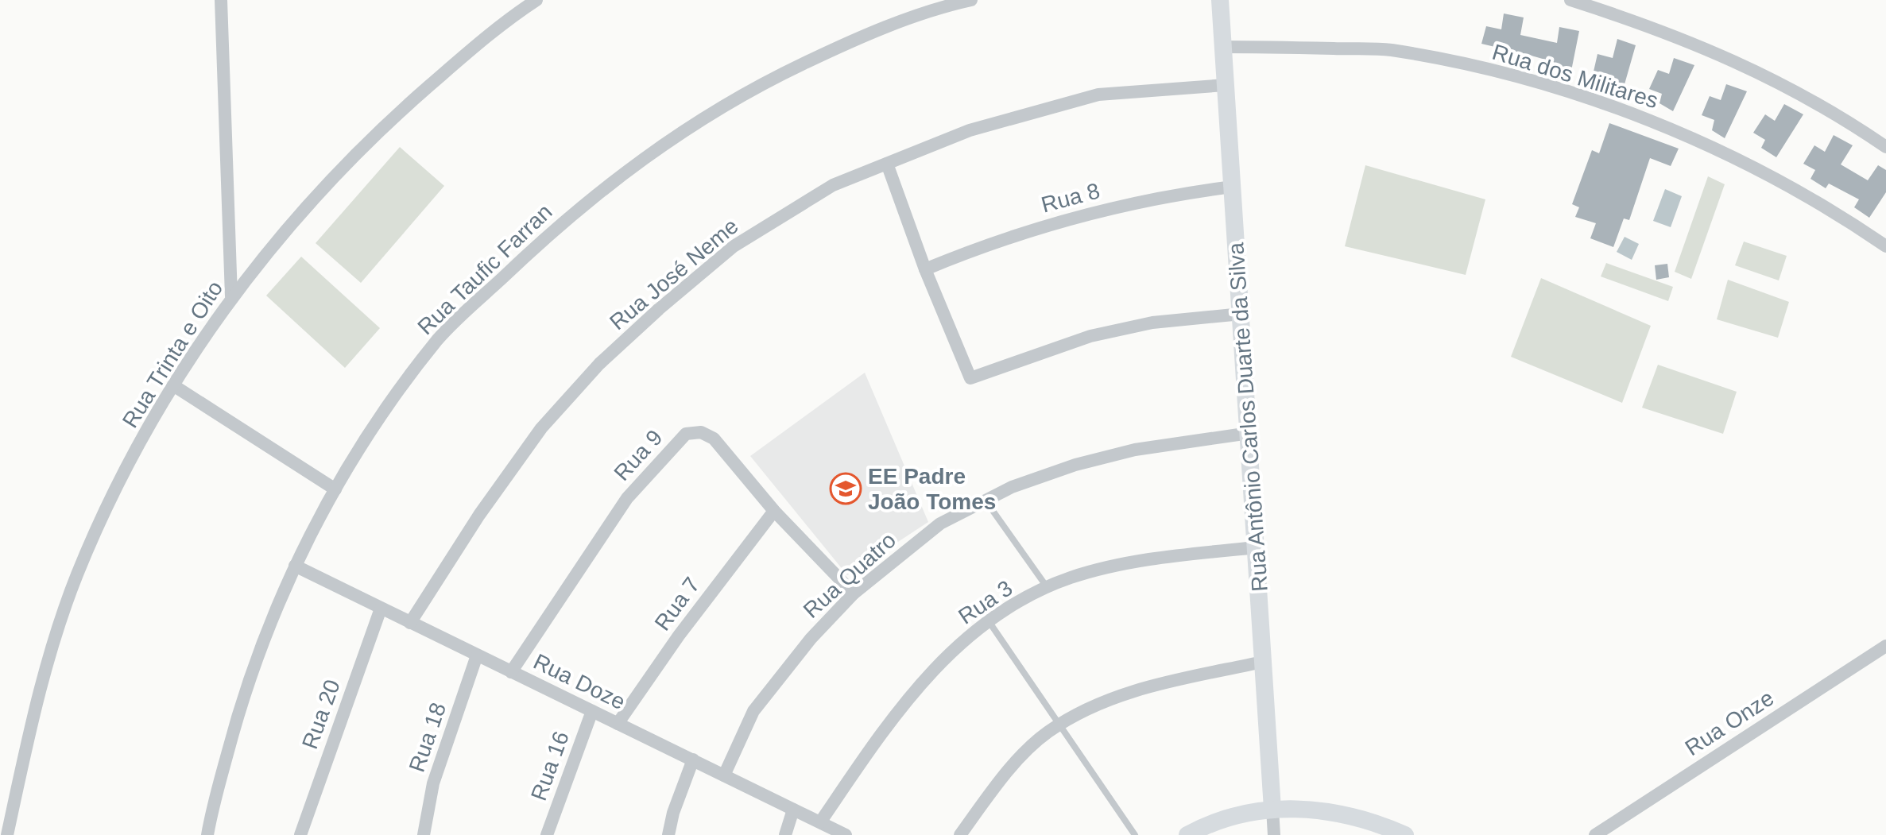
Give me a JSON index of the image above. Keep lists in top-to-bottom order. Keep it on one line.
{"streets":{"street":["Rua dos Militares","Rua 8","Rua Taufic Farran","Rua José Neme","Rua Trinta e Oito","Rua Antônio Carlos Duarte da Silva","Rua 9","Rua Quatro","Rua 3","Rua 7","Rua Doze","Rua 20","Rua Onze","Rua 18","Rua 16"]},"crossings":[["Rua dos Militares","Rua Antônio Carlos Duarte da Silva"],["Rua 8","Rua Antônio Carlos Duarte da Silva"],["Rua Taufic Farran","Rua Doze"],["Rua José Neme","Rua Antônio Carlos Duarte da Silva"],["Rua José Neme","Rua Doze"],["Rua Antônio Carlos Duarte da Silva","Rua Quatro"],["Rua Antônio Carlos Duarte da Silva","Rua 3"],["Rua 9","Rua Quatro"],["Rua 9","Rua 7"],["Rua 9","Rua Doze"],["Rua Quatro","Rua Doze"],["Rua 3","Rua Doze"],["Rua 7","Rua Doze"],["Rua Doze","Rua 20"],["Rua Doze","Rua 18"],["Rua Doze","Rua 16"]],"places":{"school or university":["EE Padre João Tomes"]}}
